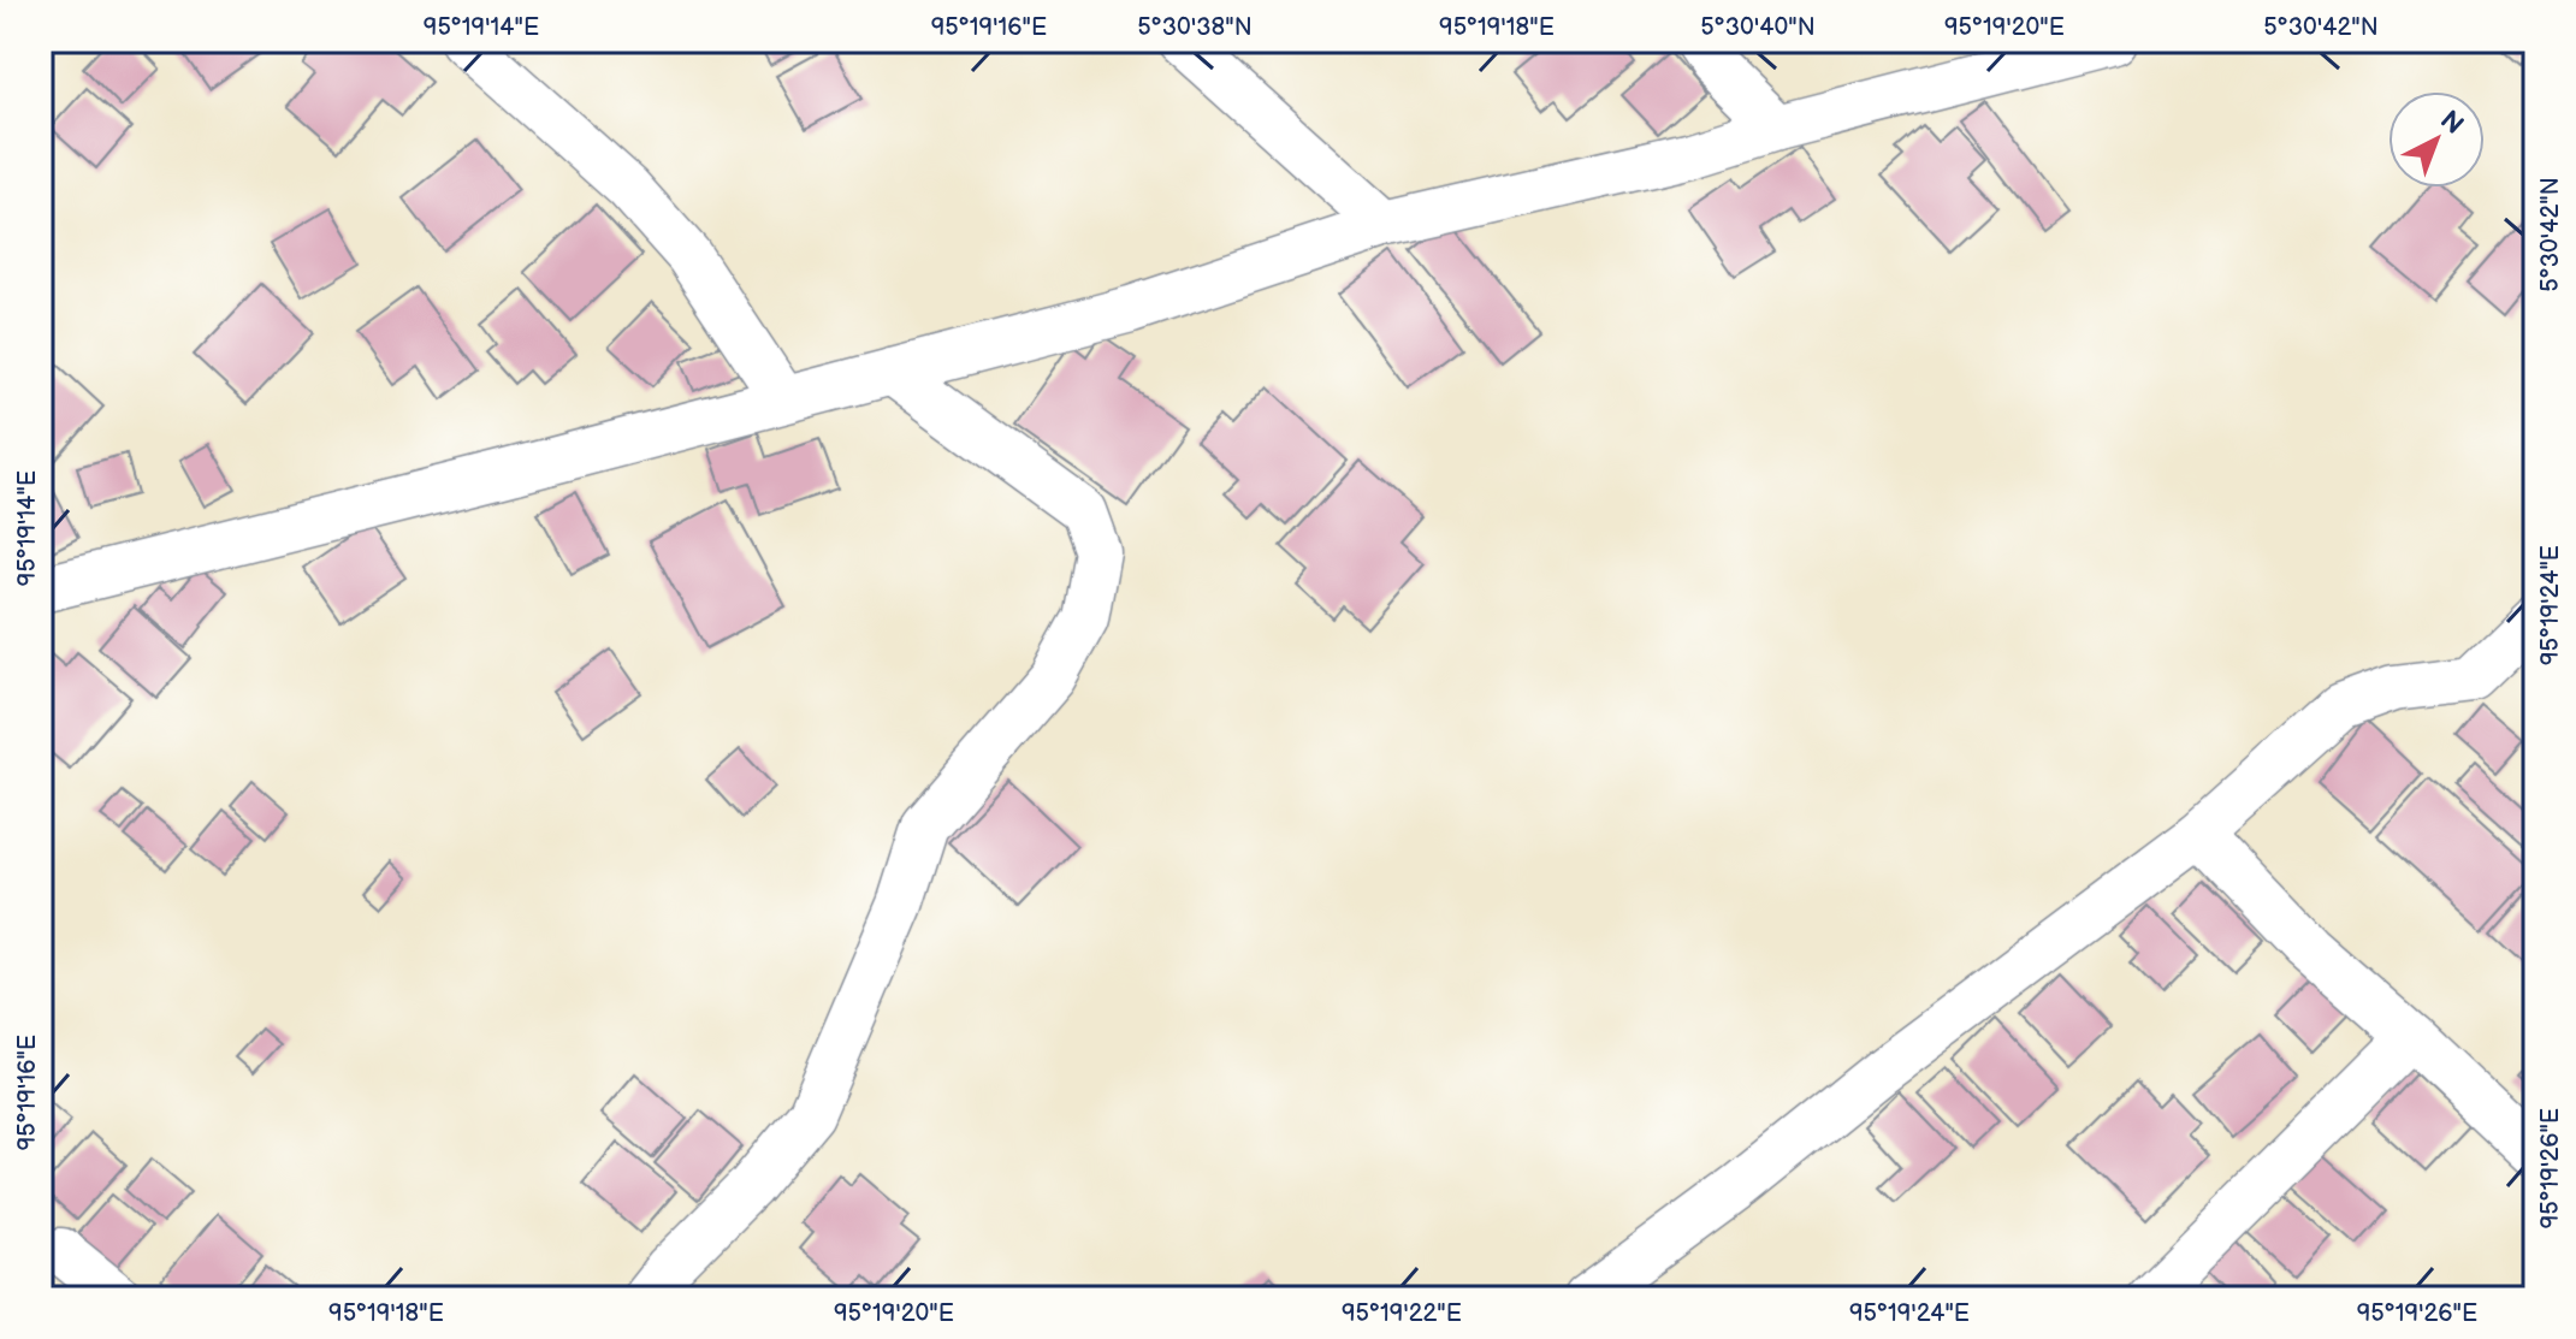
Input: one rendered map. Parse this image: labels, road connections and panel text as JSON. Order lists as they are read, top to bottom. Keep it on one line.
{"north":"top right","coordinates":["95°19'14\"E","95°19'16\"E","5°30'38\"N","95°19'18\"E","5°30'40\"N","95°19'20\"E","5°30'42\"N","95°19'24\"E","95°19'26\"E","95°19'22\"E"]}
